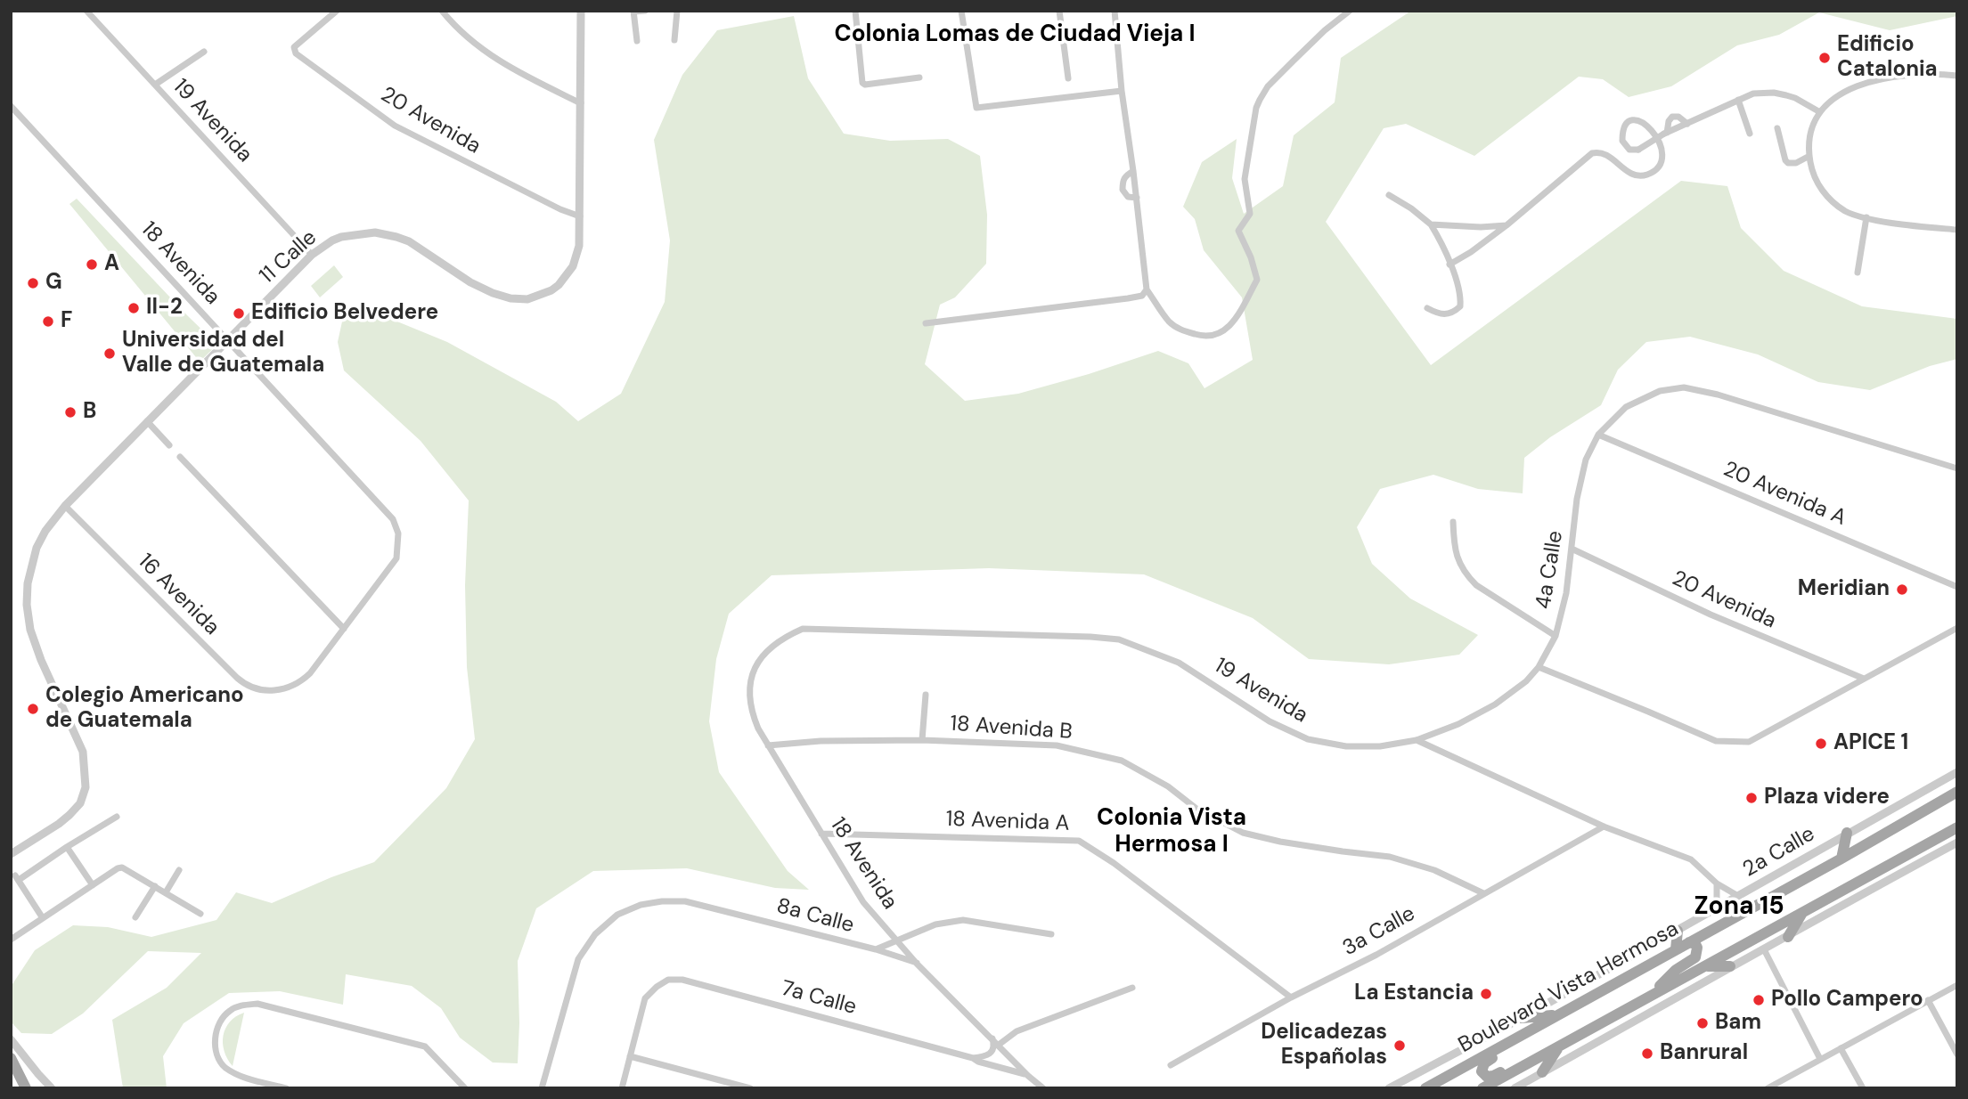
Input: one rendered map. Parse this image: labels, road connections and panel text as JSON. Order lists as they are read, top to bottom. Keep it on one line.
{"streets":{"main road":["Boulevard Vista Hermosa"],"street":["19 Avenida","20 Avenida","11 Calle","18 Avenida","20 Avenida A","4a Calle","16 Avenida","18 Avenida B","18 Avenida A","2a Calle","8a Calle","3a Calle","7a Calle"]},"crossings":[["19 Avenida","11 Calle"],["19 Avenida","18 Avenida"],["19 Avenida","4a Calle"],["20 Avenida","11 Calle"],["20 Avenida","4a Calle"],["11 Calle","18 Avenida"],["11 Calle","16 Avenida"],["18 Avenida","16 Avenida"],["18 Avenida","18 Avenida B"],["18 Avenida","18 Avenida A"],["18 Avenida","8a Calle"],["18 Avenida","7a Calle"],["20 Avenida A","4a Calle"],["18 Avenida B","3a Calle"],["18 Avenida A","3a Calle"]],"districts":["Colonia Lomas de Ciudad Vieja I","Colonia Vista Hermosa I","Zona 15"],"places":["Edificio Catalonia","A","G","II-2","Edificio Belvedere","F","Universidad del Valle de Guatemala","B","Meridian","Colegio Americano de Guatemala","APICE 1","Plaza videre","La Estancia","Pollo Campero","Bam","Delicadezas Españolas","Banrural"]}
